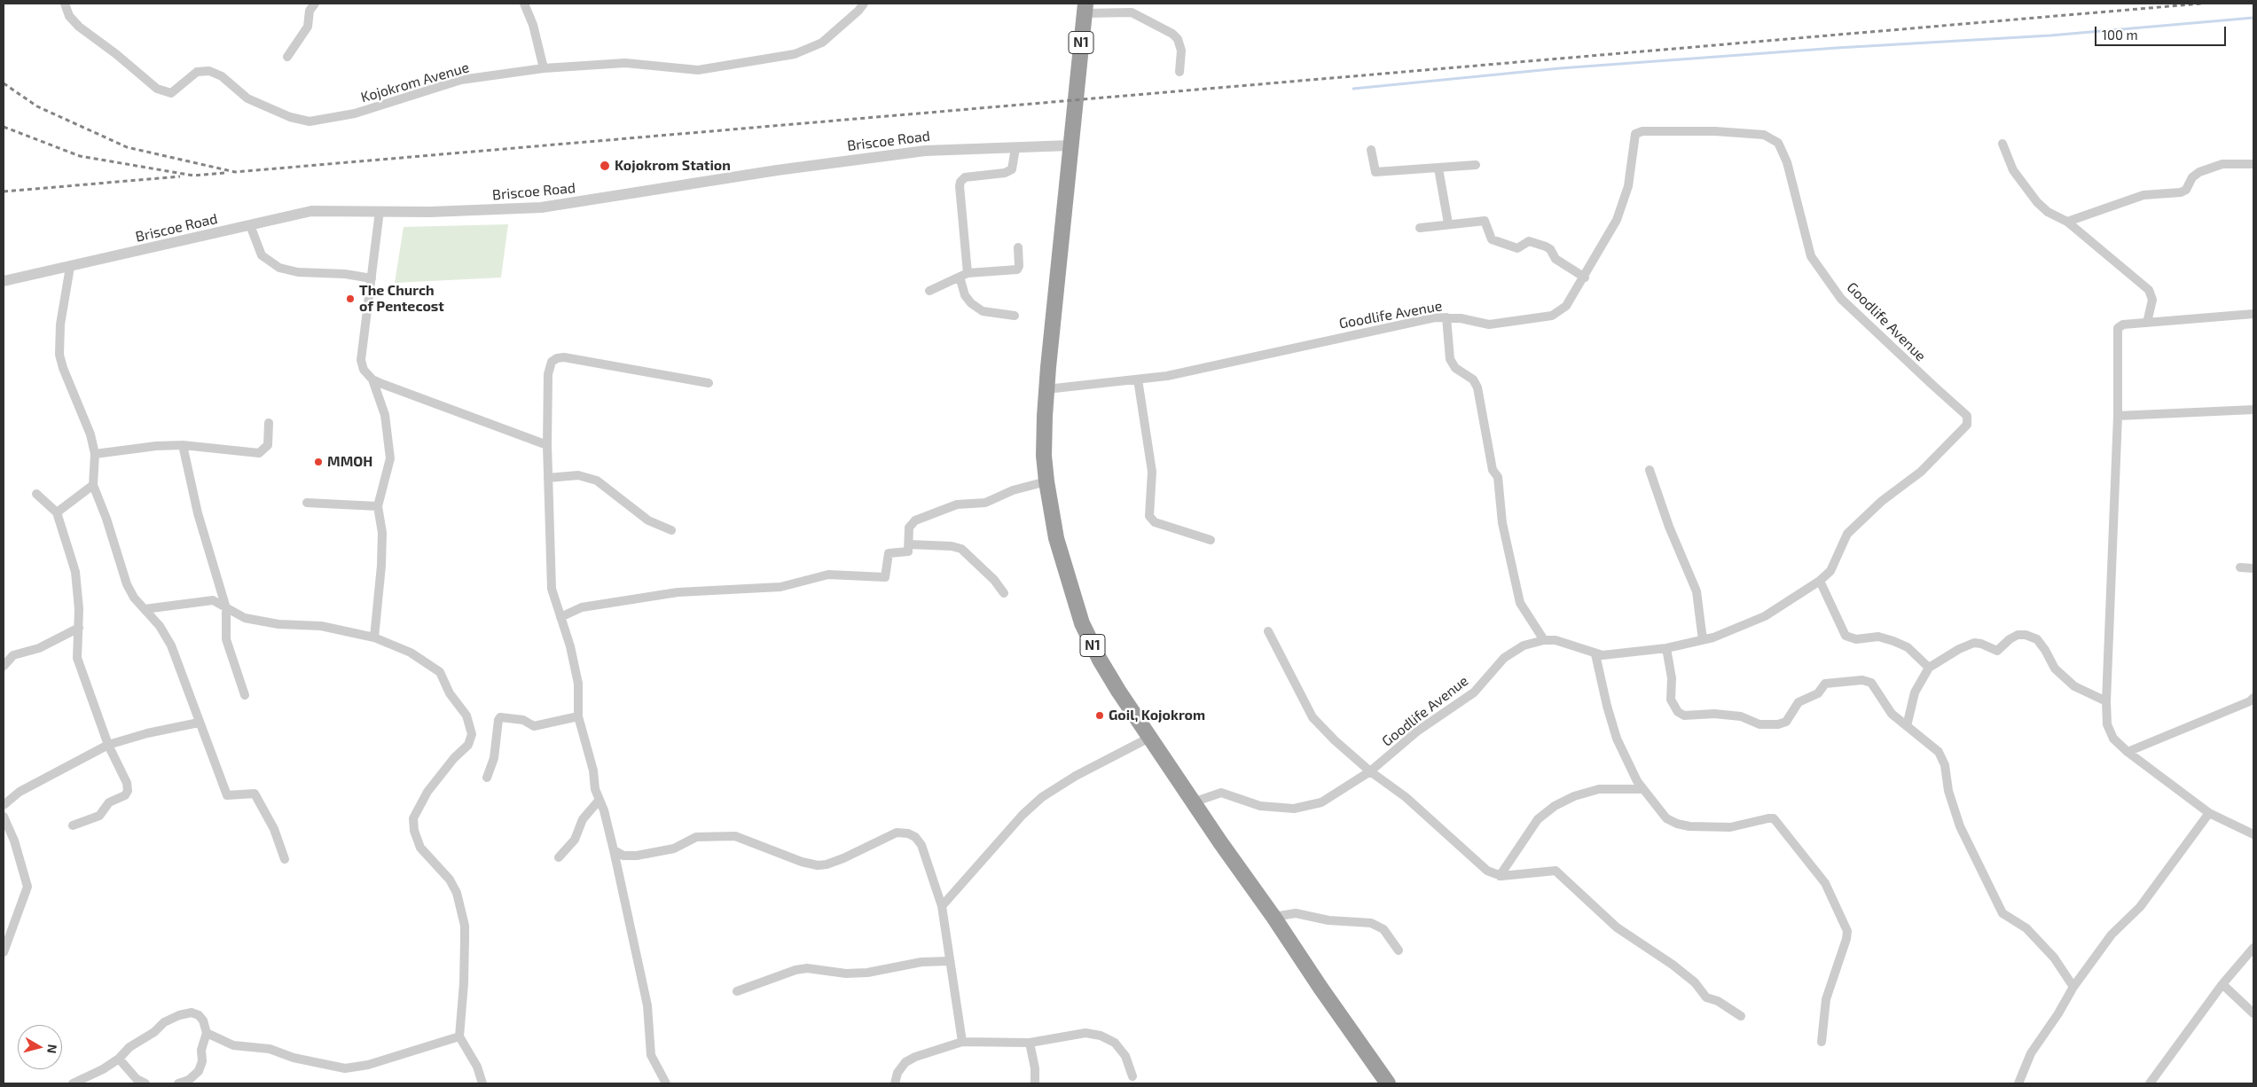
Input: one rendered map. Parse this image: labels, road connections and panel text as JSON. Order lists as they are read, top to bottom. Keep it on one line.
{"streets":{"highway":["N1"],"street":["Kojokrom Avenue","Briscoe Road","Goodlife Avenue"]},"crossings":[["N1","Briscoe Road"],["N1","Goodlife Avenue"]],"places":["Kojokrom Station","The Church of Pentecost","MMOH","Goil, Kojokrom"],"scale_bar":"100 m","north":"right"}
